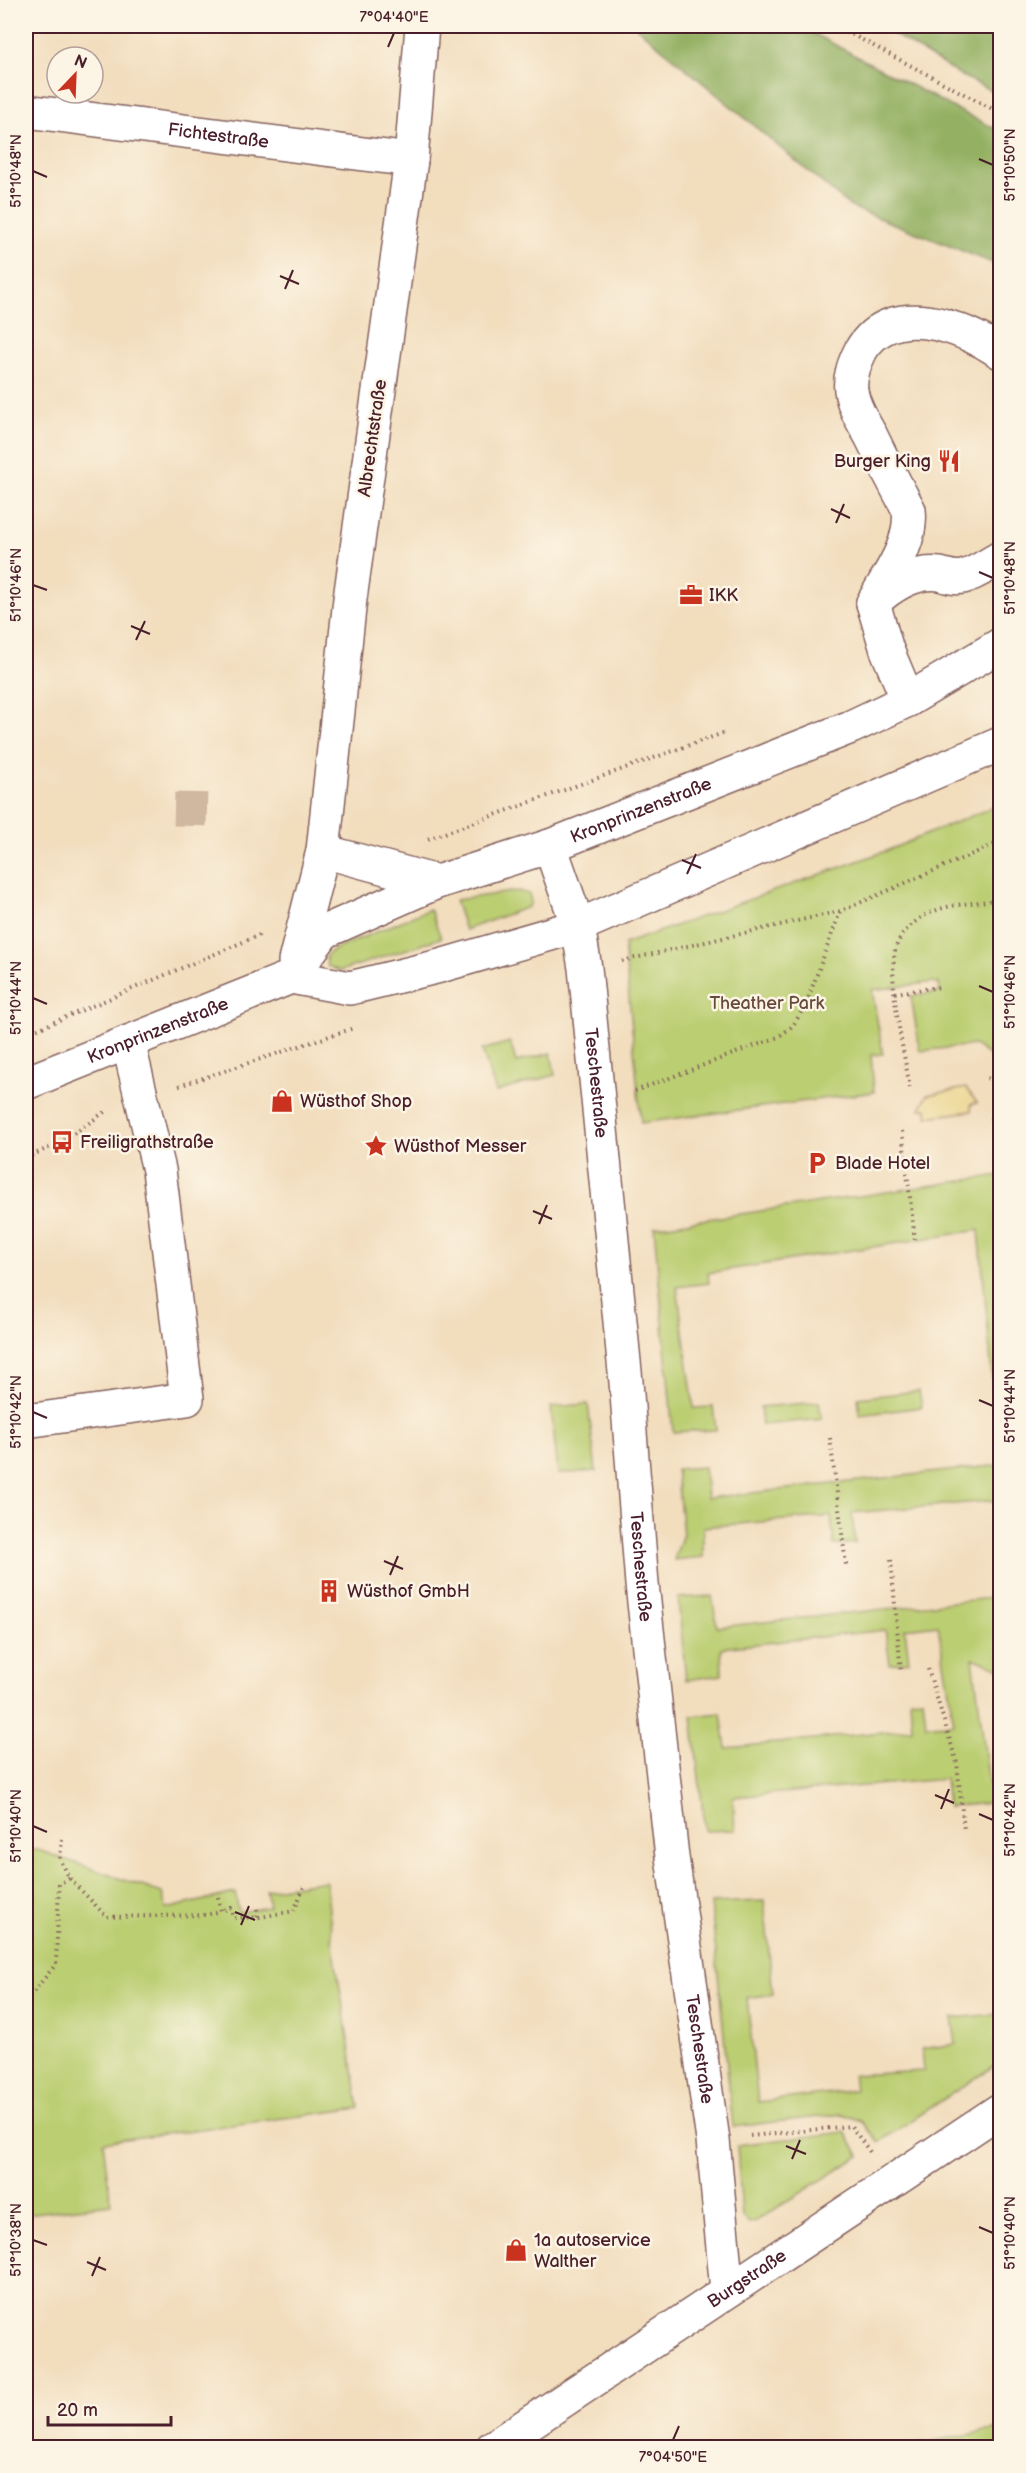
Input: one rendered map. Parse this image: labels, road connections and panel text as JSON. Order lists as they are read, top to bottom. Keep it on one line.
{"streets":{"main road":["Fichtestraße","Albrechtstraße","Kronprinzenstraße","Teschestraße","Burgstraße"]},"crossings":[["Fichtestraße","Albrechtstraße"],["Albrechtstraße","Kronprinzenstraße"],["Kronprinzenstraße","Teschestraße"],["Teschestraße","Burgstraße"]],"parks":["Theather Park"],"places":{"restaurant":["Burger King"],"office":["IKK"],"shop":["Wüsthof Shop","1a autoservice Walther"],"bus stop":["Freiligrathstraße"],"place":["Wüsthof Messer"],"parking":["Blade Hotel"],"building":["Wüsthof GmbH"]},"scale_bar":"20 m","north":"top right","coordinates":["7°04'40\"E","51°10'50\"N","51°10'48\"N","51°10'46\"N","51°10'44\"N","51°10'42\"N","51°10'40\"N","51°10'38\"N","7°04'50\"E"]}
